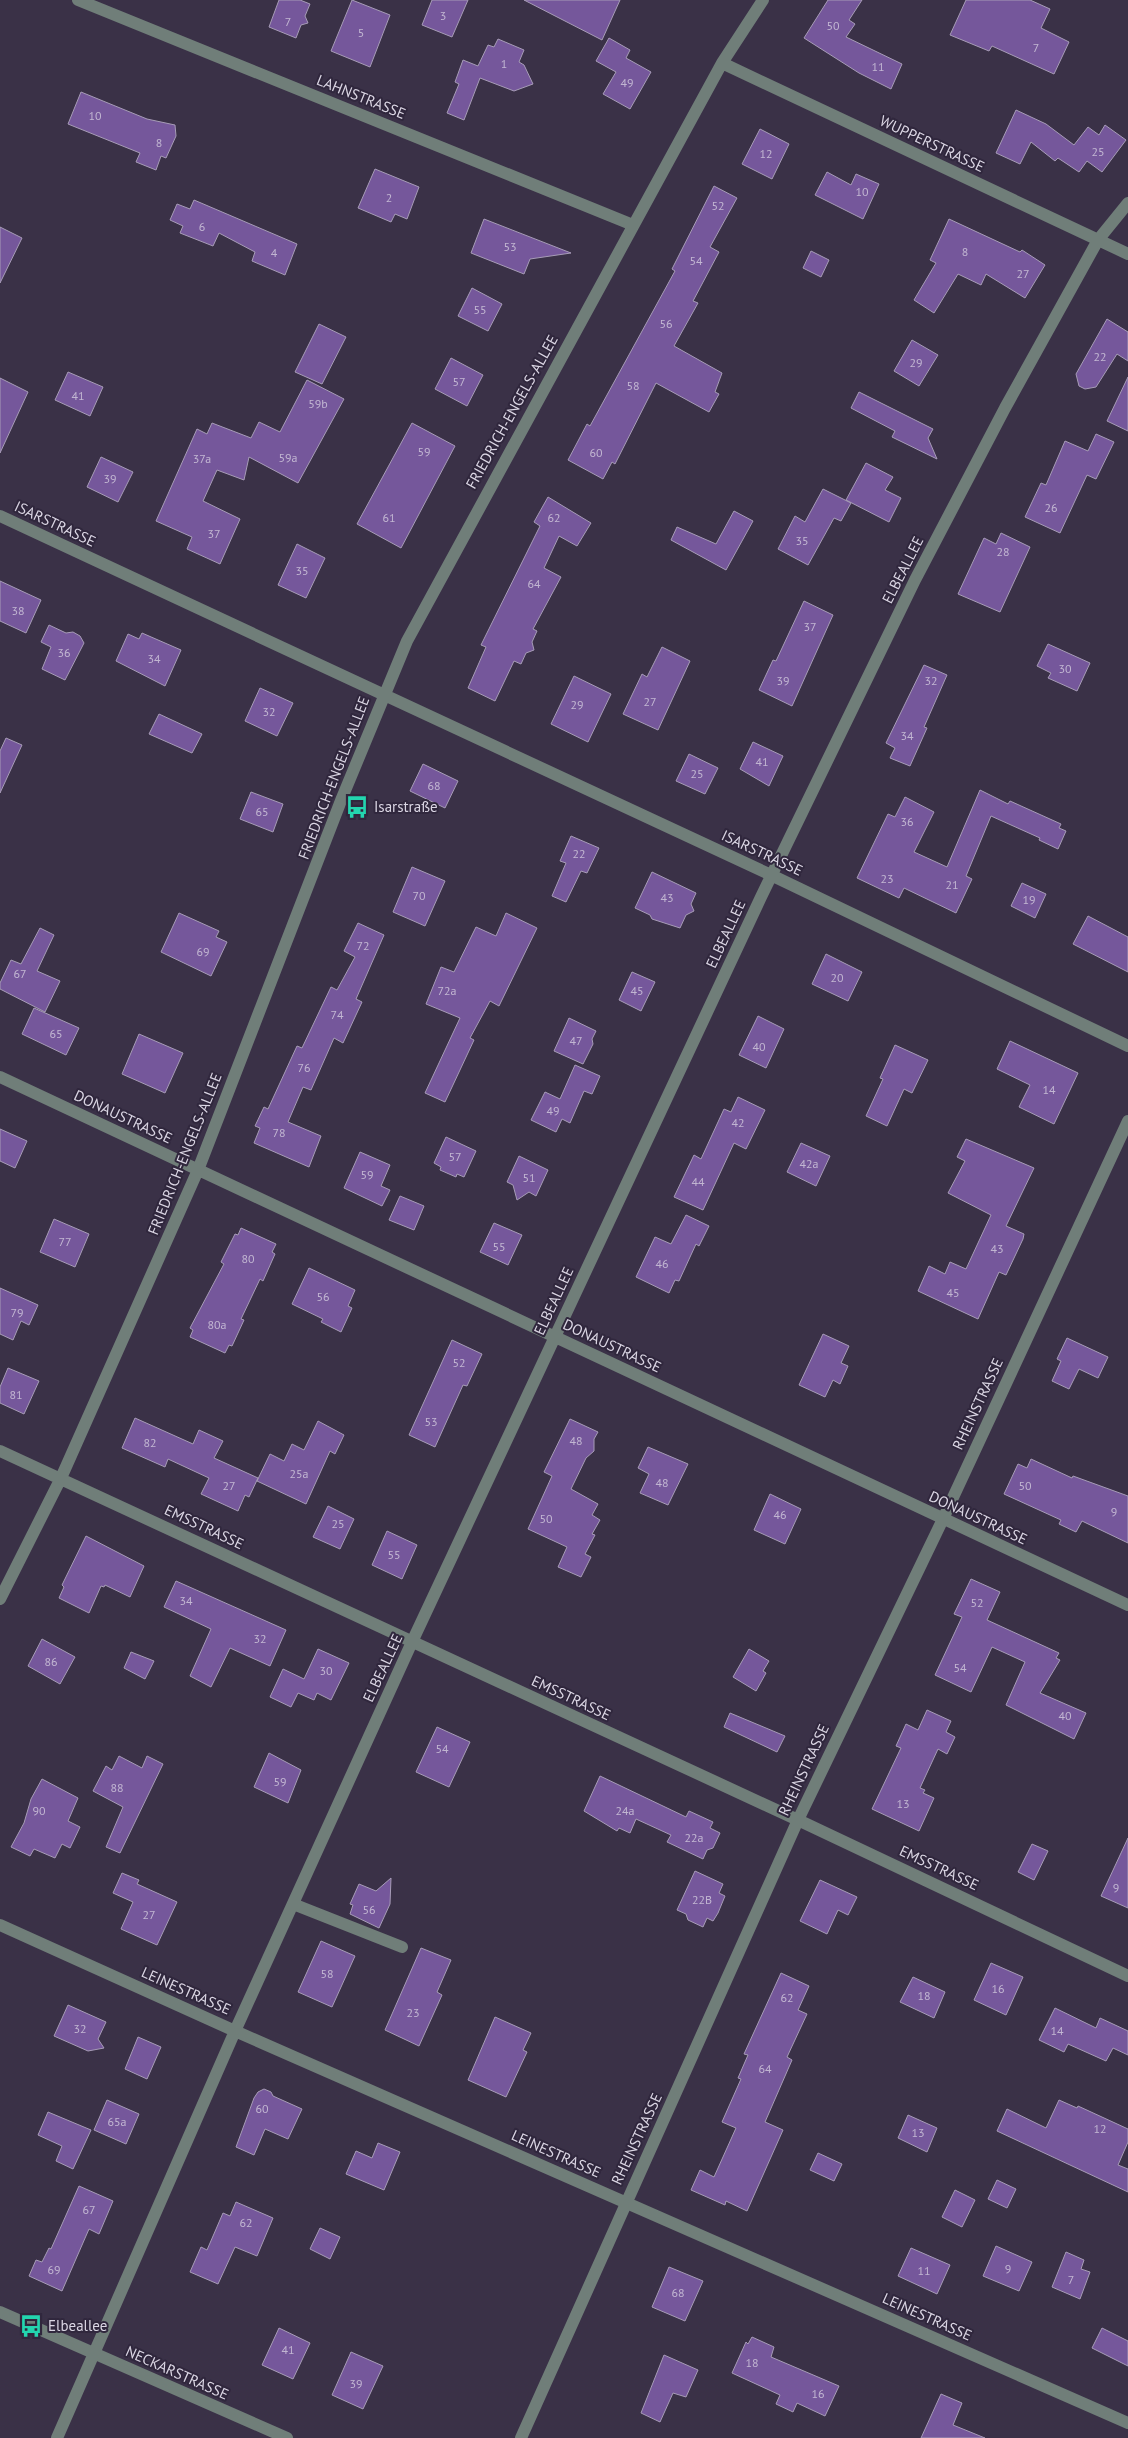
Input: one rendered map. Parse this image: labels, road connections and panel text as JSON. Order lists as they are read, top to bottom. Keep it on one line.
{"streets":{"street":["LAHNSTRASSE","WUPPERSTRASSE","FRIEDRICH-ENGELS-ALLEE","ISARSTRASSE","ELBEALLEE","DONAUSTRASSE","RHEINSTRASSE","EMSSTRASSE","LEINESTRASSE","NECKARSTRASSE"]},"crossings":[["LAHNSTRASSE","FRIEDRICH-ENGELS-ALLEE"],["WUPPERSTRASSE","FRIEDRICH-ENGELS-ALLEE"],["WUPPERSTRASSE","ELBEALLEE"],["FRIEDRICH-ENGELS-ALLEE","ISARSTRASSE"],["FRIEDRICH-ENGELS-ALLEE","DONAUSTRASSE"],["FRIEDRICH-ENGELS-ALLEE","EMSSTRASSE"],["ISARSTRASSE","ELBEALLEE"],["ELBEALLEE","DONAUSTRASSE"],["ELBEALLEE","EMSSTRASSE"],["ELBEALLEE","LEINESTRASSE"],["ELBEALLEE","NECKARSTRASSE"],["DONAUSTRASSE","RHEINSTRASSE"],["RHEINSTRASSE","EMSSTRASSE"],["RHEINSTRASSE","LEINESTRASSE"]],"places":{"bus stop":["Isarstraße","Elbeallee"]},"house_numbers":["3","7","50","5","7","1","11","49","10","8","25","12","10","2","52","6","53","8","4","54","27","55","56","22","29","57","58","41","59b","59","60","59a","37a","39","26","61","62","37","35","28","35","64","38","37","36","34","30","39","32","27","29","32","34","41","25","68","65","36","22","23","21","70","43","19","72","69","67","20","72a","45","74","65","47","40","76","14","49","42","78","57","42a","59","51","44","77","55","43","80","46","45","56","79","80a","52","81","53","48","82","25a","48","27","50","9","46","50","25","55","34","52","32","86","54","30","40","54","59","88","13","90","24a","22a","9","22B","56","27","58","16","18","62","23","32","14","64","60","65a","12","13","67","62","9","69","11","7","68","41","18","39","16"]}
